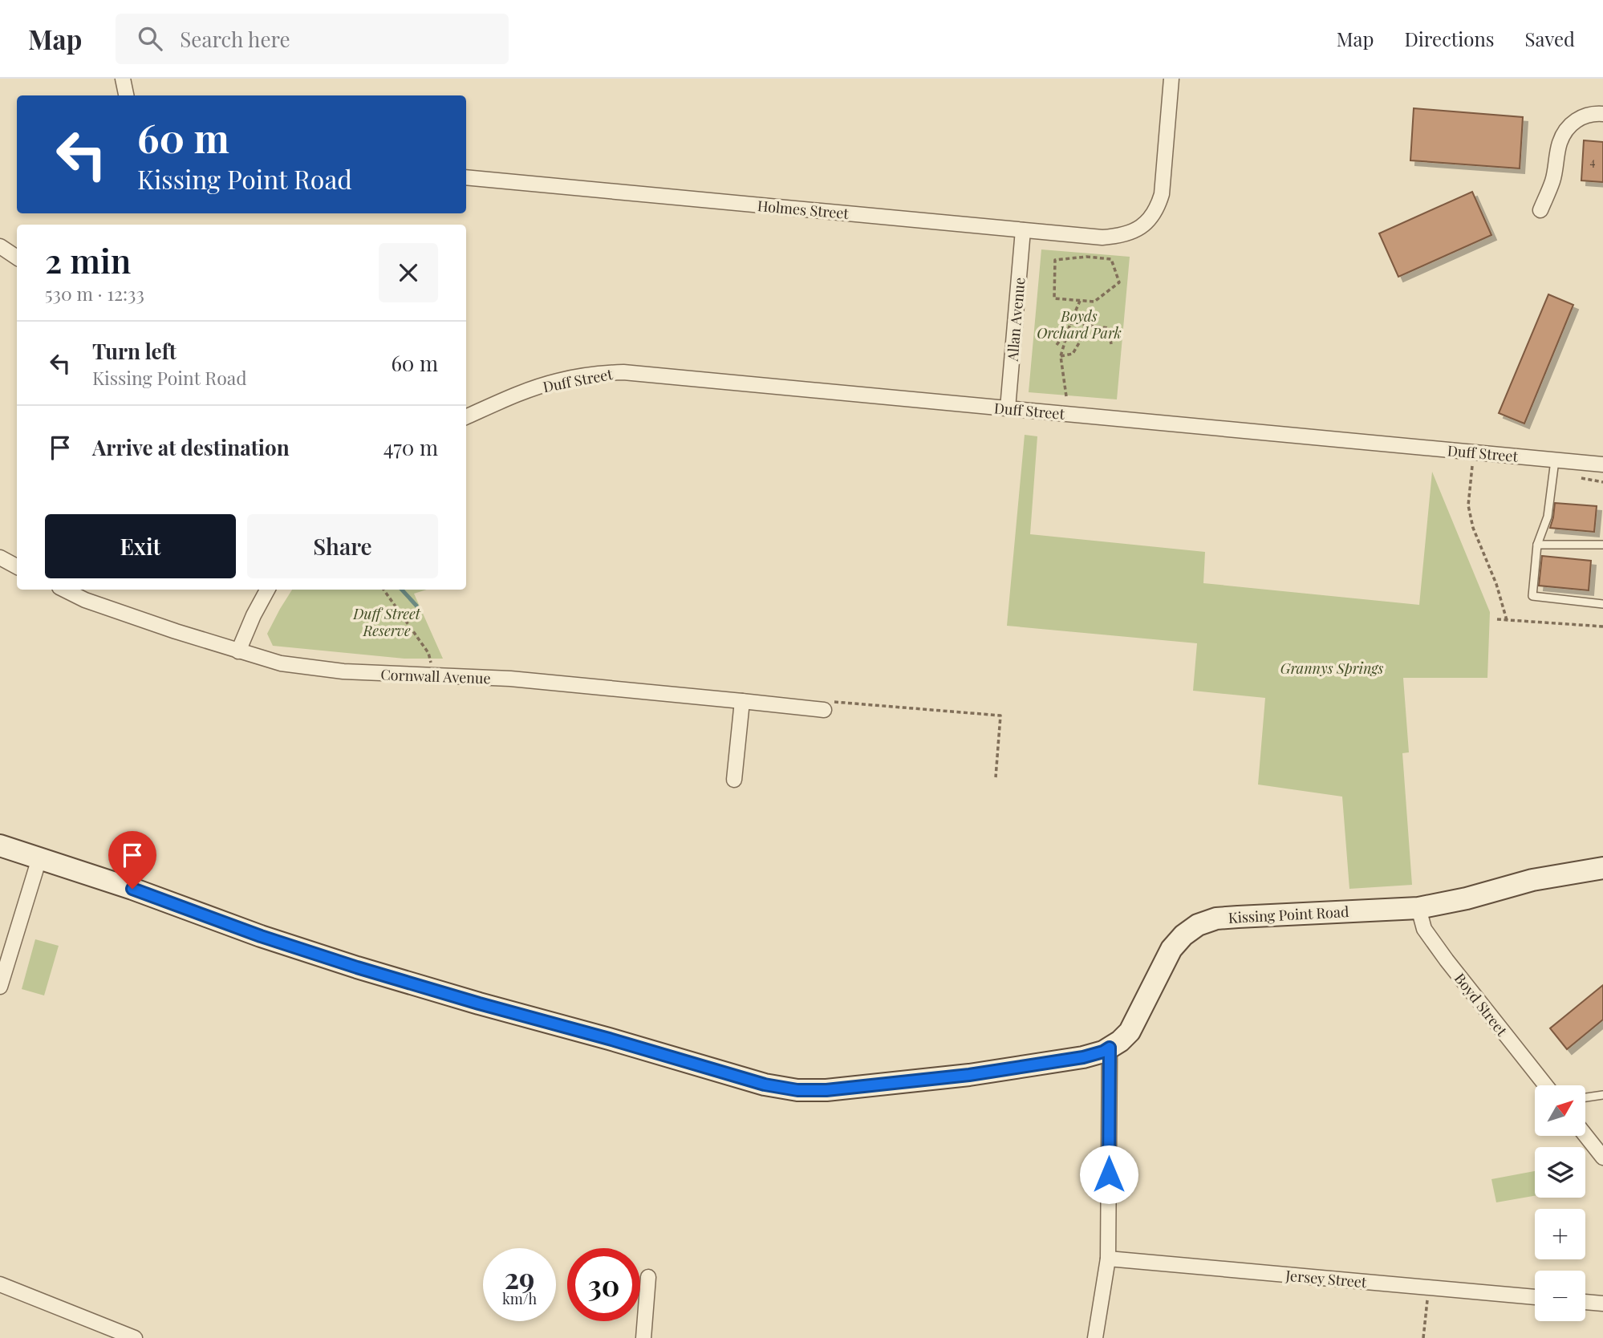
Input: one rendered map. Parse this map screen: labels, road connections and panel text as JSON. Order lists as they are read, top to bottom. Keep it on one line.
{"streets":{"main road":["Kissing Point Road"],"street":["Holmes Street","Allan Avenue","Duff Street","Cornwall Avenue","Boyd Street","Jersey Street"]},"crossings":[["Holmes Street","Allan Avenue"],["Allan Avenue","Duff Street"],["Kissing Point Road","Boyd Street"]],"parks":["Boyds Orchard Park","Duff Street Reserve","Grannys Springs"],"house_numbers":["4"],"north":"top right","page":{"header":"Map","search":"Search here","nav":["Map","Directions","Saved"],"turn":["60 m","Kissing Point Road"],"heading":["2 min","530 m · 12:33"],"list":[{"name":"Turn left","note":"Kissing Point Road","value":"60 m"},{"name":"Arrive at destination","value":"470 m"}],"buttons":["Exit","Share"],"map_buttons":["+","−"],"speed":"29 km/h","limit":"30"}}
